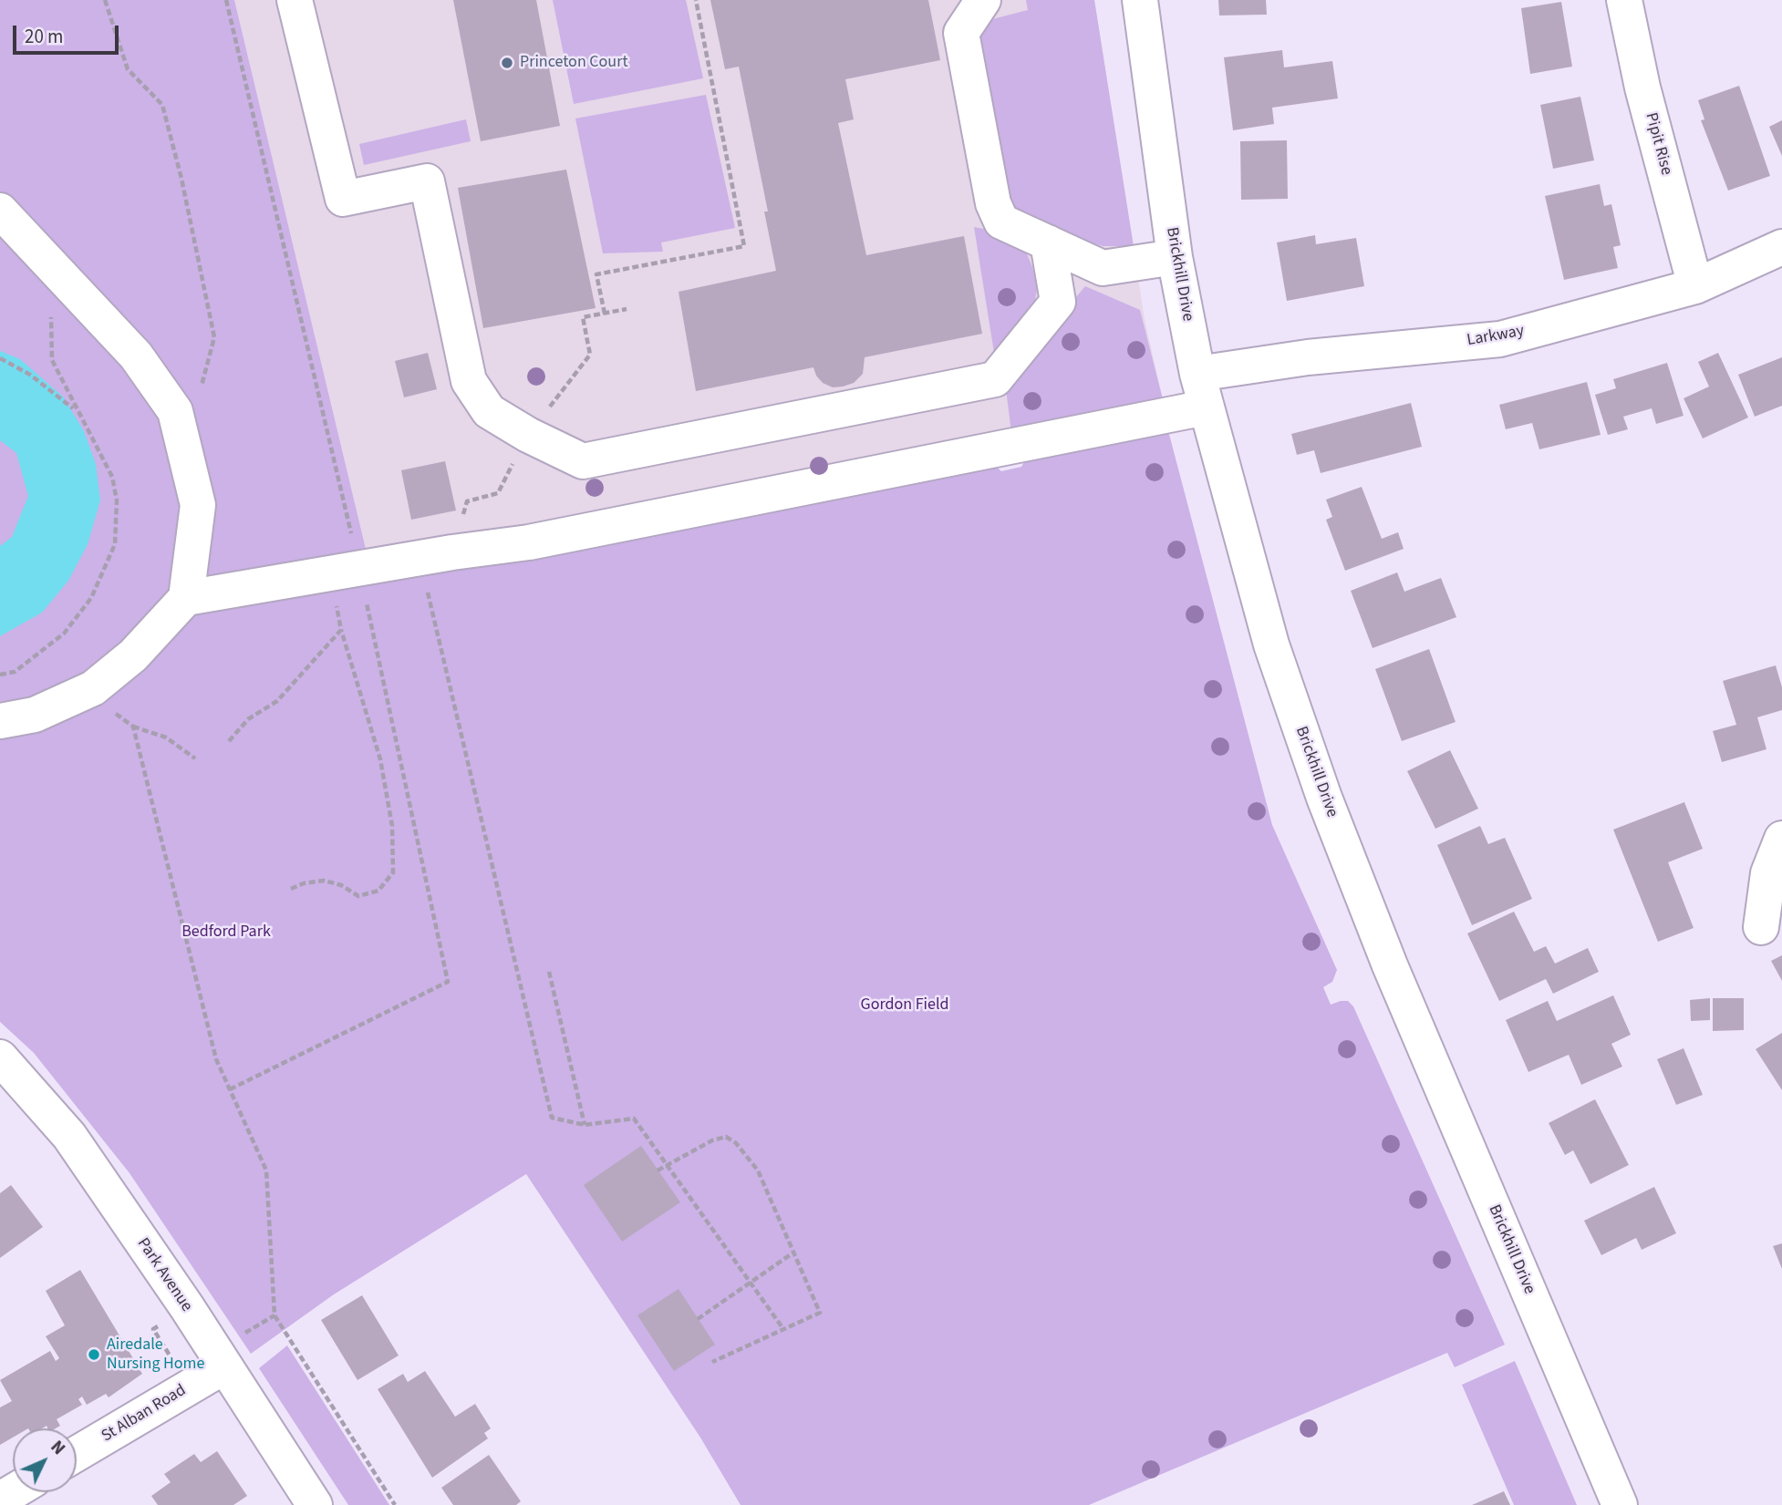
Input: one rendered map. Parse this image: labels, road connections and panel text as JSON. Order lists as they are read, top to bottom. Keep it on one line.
{"streets":{"street":["Pipit Rise","Brickhill Drive","Larkway","Park Avenue","St Alban Road"]},"crossings":[["Pipit Rise","Larkway"],["Brickhill Drive","Larkway"],["Park Avenue","St Alban Road"]],"parks":["Bedford Park","Gordon Field"],"places":["Princeton Court","Airedale Nursing Home"],"scale_bar":"20 m","north":"top right"}
